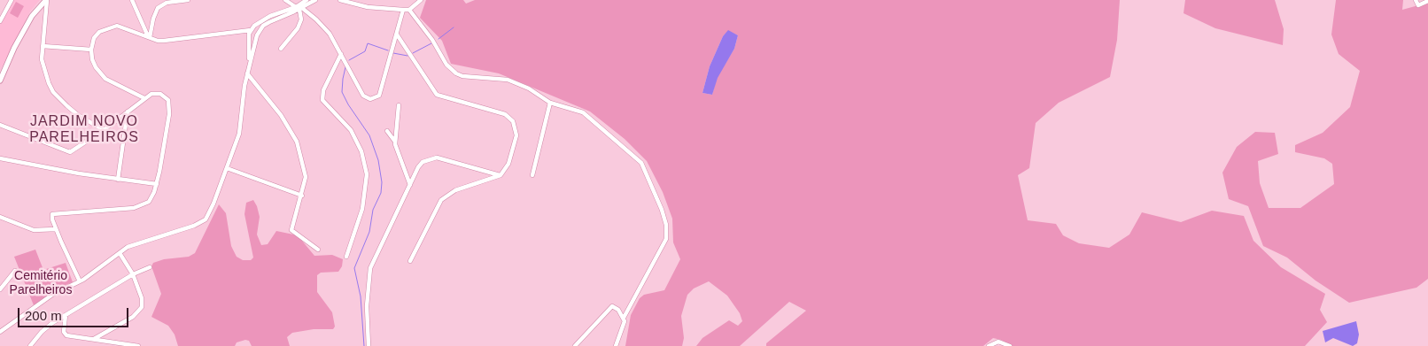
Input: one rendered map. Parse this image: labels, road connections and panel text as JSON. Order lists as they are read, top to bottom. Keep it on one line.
{"districts":["JARDIM NOVO PARELHEIROS"],"parks":["Cemitério Parelheiros"],"scale_bar":"200 m"}
